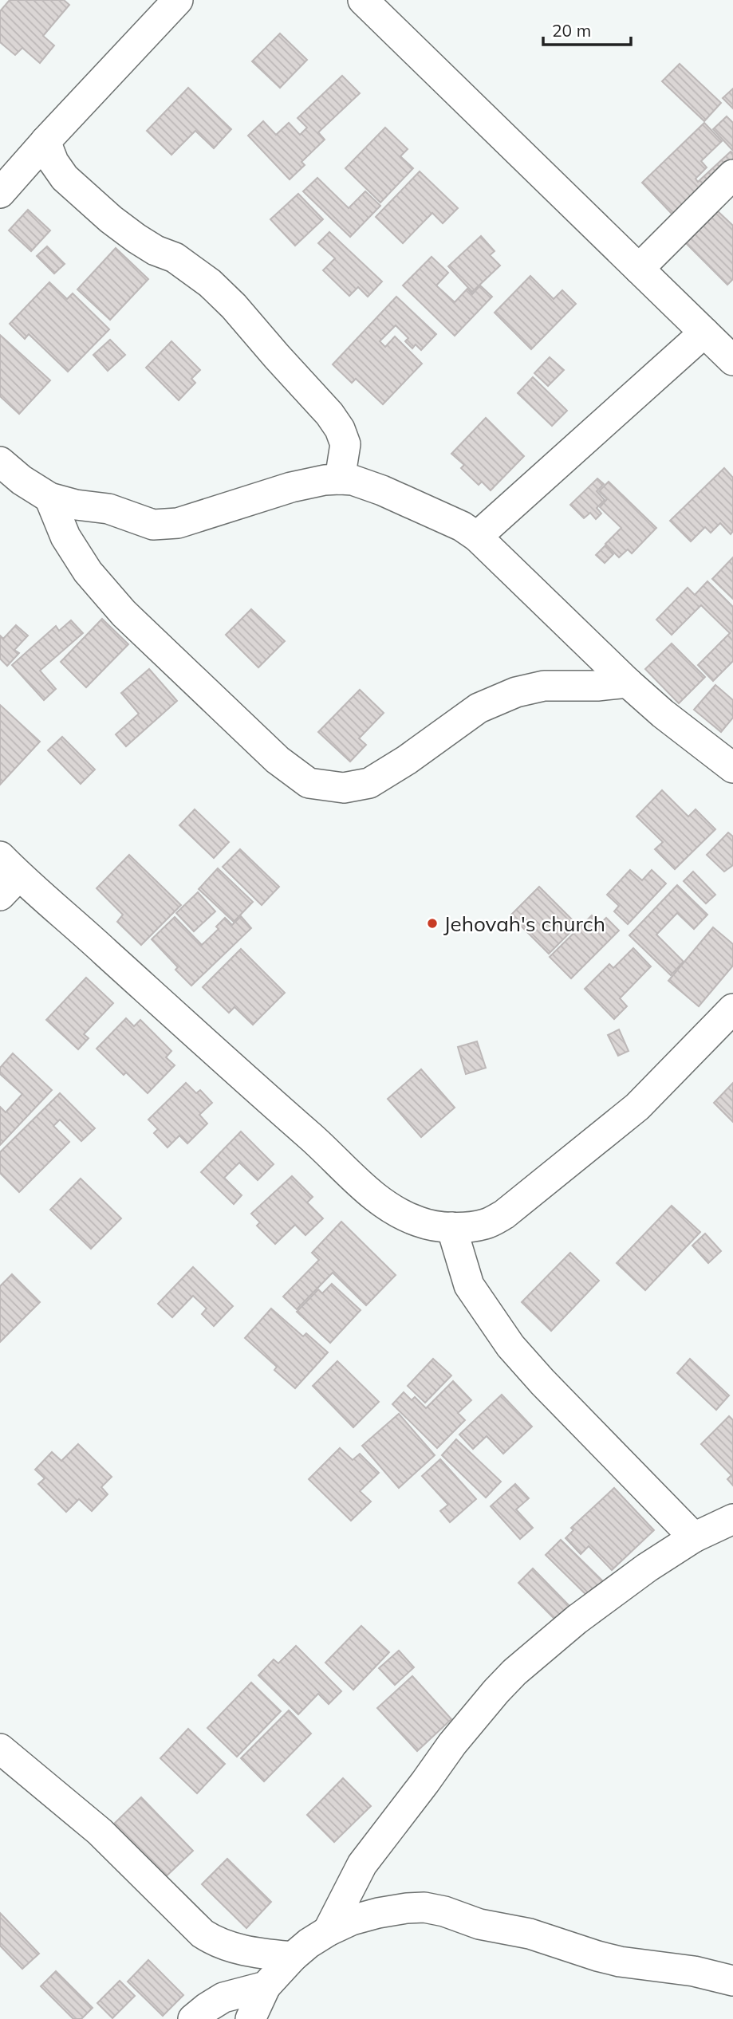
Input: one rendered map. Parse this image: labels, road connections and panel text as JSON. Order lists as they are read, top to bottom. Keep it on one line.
{"places":["Jehovah's church"],"scale_bar":"20 m"}
